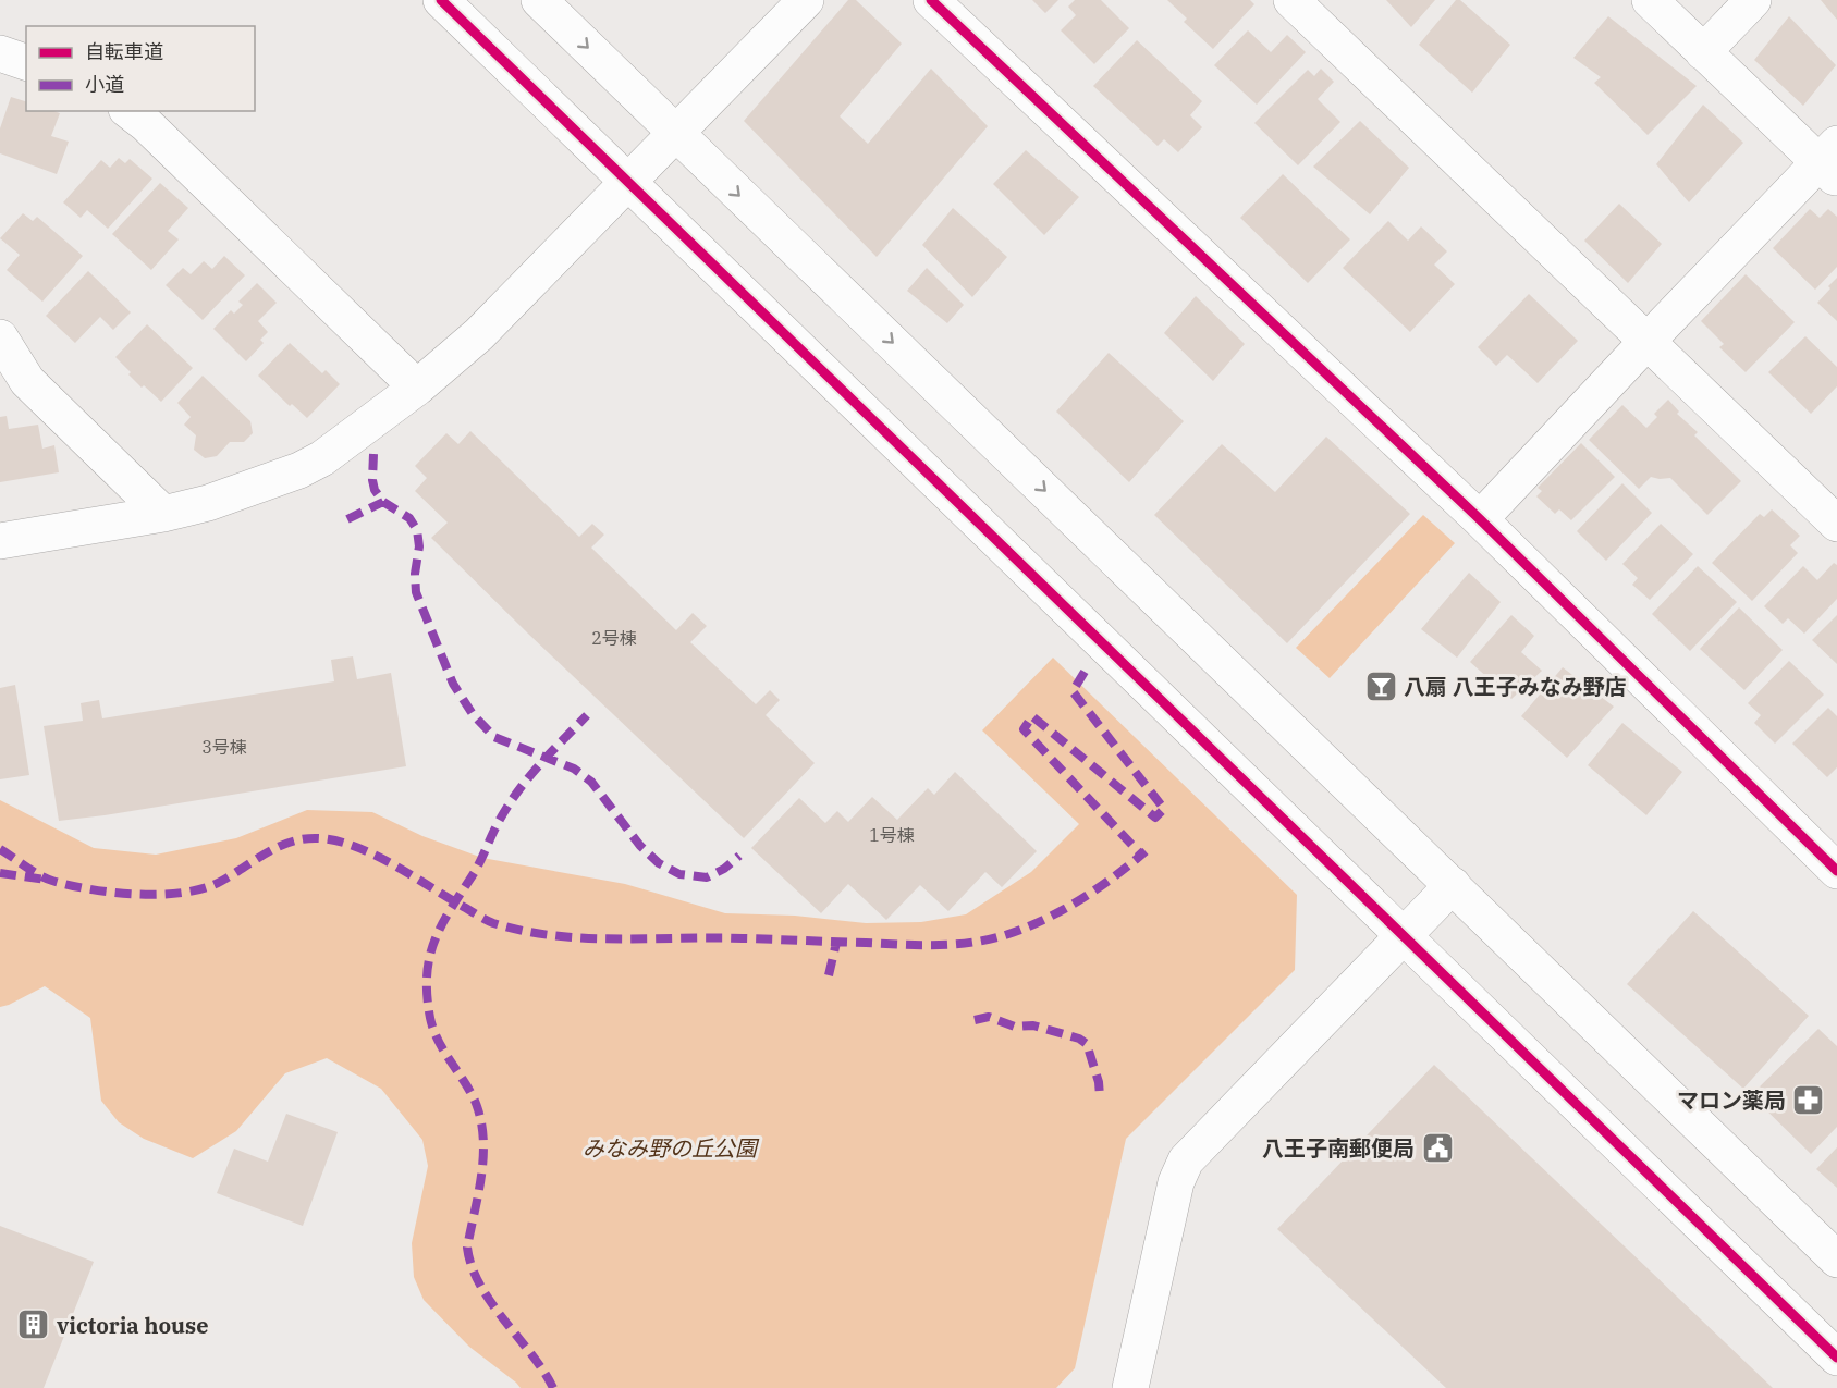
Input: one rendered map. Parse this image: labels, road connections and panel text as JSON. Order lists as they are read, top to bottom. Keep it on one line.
{"parks":["みなみ野の丘公園"],"places":{"bar":["八扇 八王子みなみ野店"],"pharmacy":["マロン薬局"],"public building":["八王子南郵便局"],"building":["victoria house"]},"house_numbers":["2号棟","3号棟","1号棟"],"legend":["自転車道","小道"]}
